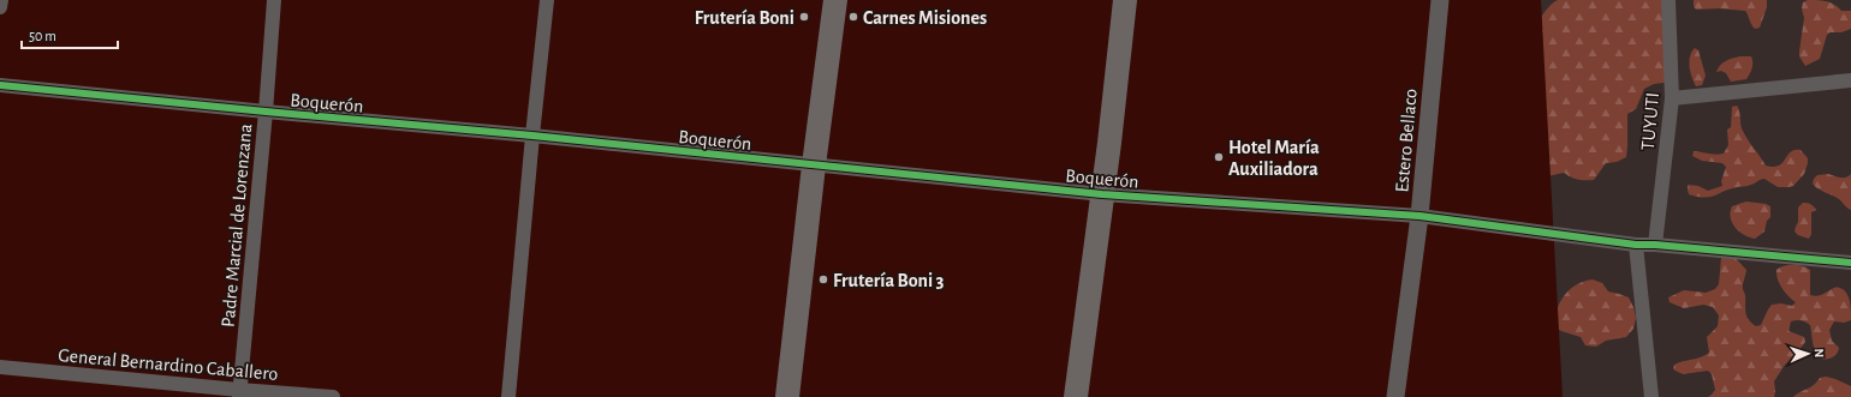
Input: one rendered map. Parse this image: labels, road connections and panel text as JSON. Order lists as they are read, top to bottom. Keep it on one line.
{"streets":{"street":["Boquerón","TUYUTI","Estero Bellaco","Padre Marcial de Lorenzana","General Bernardino Caballero"]},"crossings":[["Boquerón","TUYUTI"],["Boquerón","Estero Bellaco"],["Boquerón","Padre Marcial de Lorenzana"],["Padre Marcial de Lorenzana","General Bernardino Caballero"]],"places":["Frutería Boni","Carnes Misiones","Hotel María Auxiliadora","Frutería Boni 3"],"scale_bar":"50 m","north":"right"}
